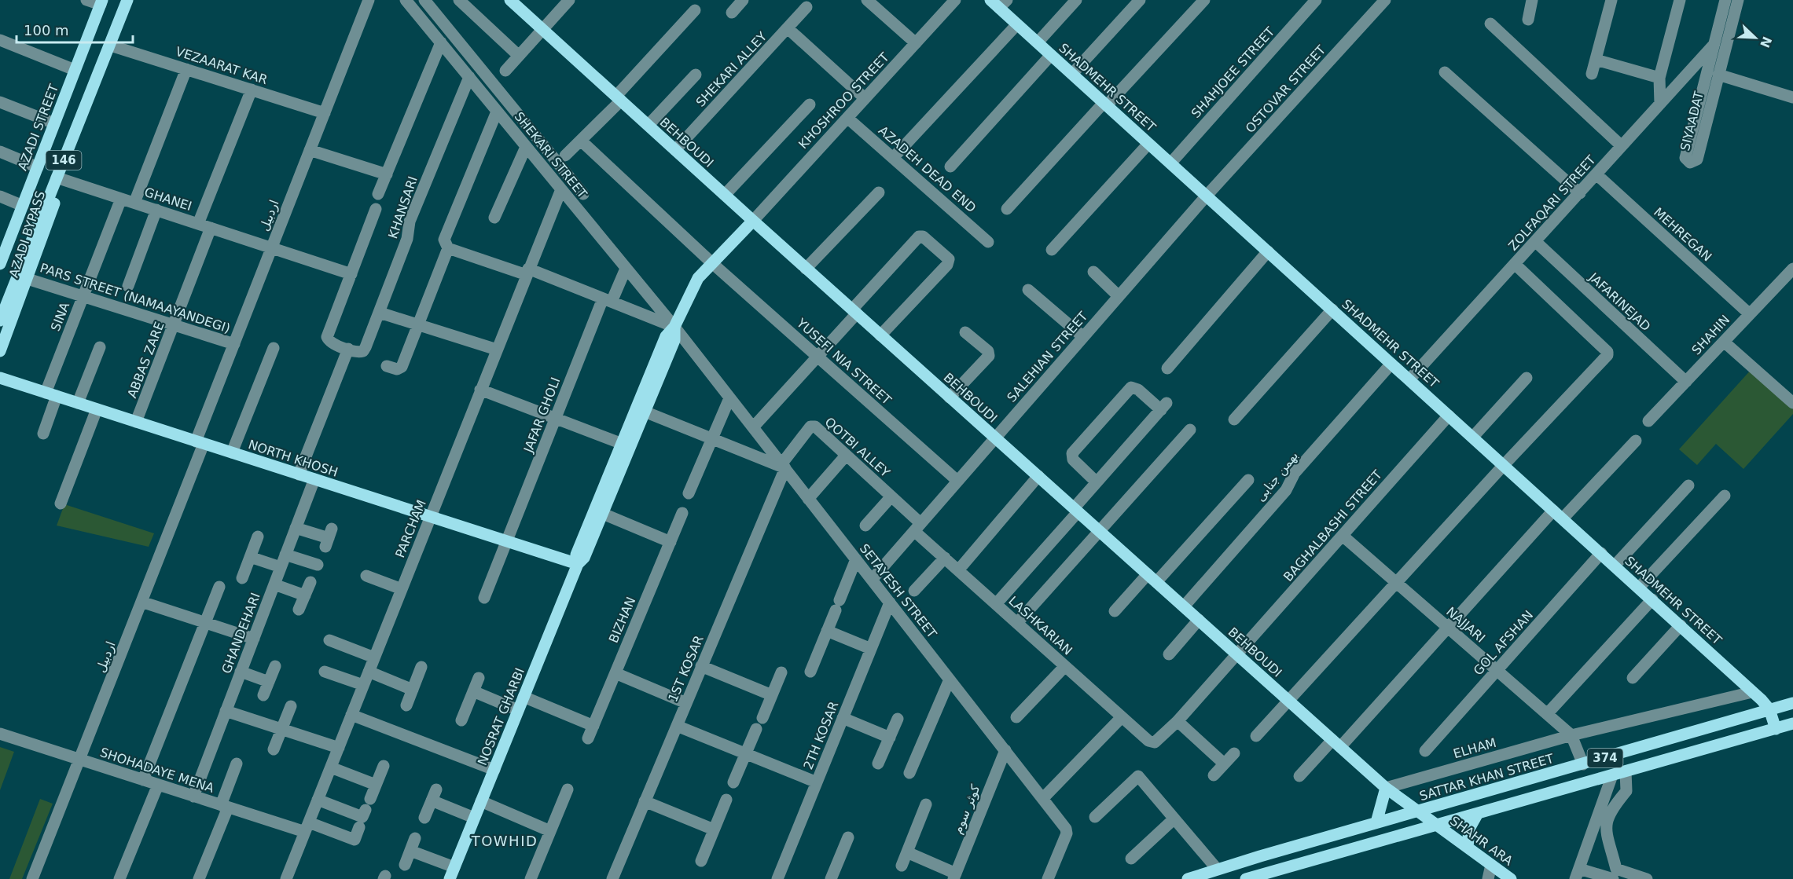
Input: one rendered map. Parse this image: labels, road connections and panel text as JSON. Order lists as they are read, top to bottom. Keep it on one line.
{"streets":{"main road":["SHADMEHR STREET","AZADI STREET","BEHBOUDI","146","AZADI BYPASS","NORTH KHOSH","NOSRAT GHARBI","374","SATTAR KHAN STREET","SHAHR ARA"],"street":["VEZAARAT KAR","SHEKARI ALLEY","SHAHJOEE STREET","OSTOVAR STREET","KHOSHROO STREET","SIYAADAT","SHEKARI STREET","AZADEH DEAD END","GHANEI","ZOLFAQARI STREET","KHANSARI","اردبیل","MEHREGAN","PARS STREET (NAMAAYANDEGI)","JAFARINEJAD","SINA","SHAHIN","SALEHIAN STREET","ABBAS ZARE","YUSEFI NIA STREET","JAFAR GHOLI","QOTBI ALLEY","بهمن جنابی","BAGHALBASHI STREET","PARCHAM","SETAYESH STREET","BIZHAN","NAJJARI","LASHKARIAN","GHANDEHARI","GOL AFSHAN","1ST KOSAR","2TH KOSAR","ELHAM","SHOHADAYE MENA","کوثر سوم"]},"crossings":[["VEZAARAT KAR","146"],["VEZAARAT KAR","اردبیل"],["SHEKARI ALLEY","BEHBOUDI"],["SHAHJOEE STREET","SHADMEHR STREET"],["SHADMEHR STREET","OSTOVAR STREET"],["SHADMEHR STREET","ZOLFAQARI STREET"],["SHADMEHR STREET","SALEHIAN STREET"],["SHADMEHR STREET","بهمن جنابی"],["SHADMEHR STREET","BAGHALBASHI STREET"],["SHADMEHR STREET","GOL AFSHAN"],["SHADMEHR STREET","ELHAM"],["SHADMEHR STREET","SATTAR KHAN STREET"],["OSTOVAR STREET","SALEHIAN STREET"],["KHOSHROO STREET","BEHBOUDI"],["KHOSHROO STREET","AZADEH DEAD END"],["KHOSHROO STREET","NOSRAT GHARBI"],["SIYAADAT","ZOLFAQARI STREET"],["AZADI STREET","AZADI BYPASS"],["BEHBOUDI","SALEHIAN STREET"],["BEHBOUDI","بهمن جنابی"],["BEHBOUDI","BAGHALBASHI STREET"],["BEHBOUDI","NOSRAT GHARBI"],["BEHBOUDI","ELHAM"],["BEHBOUDI","SATTAR KHAN STREET"],["BEHBOUDI","SHAHR ARA"],["SHEKARI STREET","KHANSARI"],["SHEKARI STREET","JAFAR GHOLI"],["SHEKARI STREET","PARCHAM"],["SHEKARI STREET","SETAYESH STREET"],["SHEKARI STREET","NOSRAT GHARBI"],["146","GHANEI"],["146","AZADI BYPASS"],["GHANEI","اردبیل"],["GHANEI","AZADI BYPASS"],["GHANEI","SINA"],["GHANEI","ABBAS ZARE"],["ZOLFAQARI STREET","MEHREGAN"],["ZOLFAQARI STREET","JAFARINEJAD"],["اردبیل","PARS STREET (NAMAAYANDEGI)"],["اردبیل","NORTH KHOSH"],["اردبیل","SHOHADAYE MENA"],["AZADI BYPASS","PARS STREET (NAMAAYANDEGI)"],["MEHREGAN","SHAHIN"],["PARS STREET (NAMAAYANDEGI)","SINA"],["PARS STREET (NAMAAYANDEGI)","ABBAS ZARE"],["JAFARINEJAD","SHAHIN"],["SINA","NORTH KHOSH"],["SALEHIAN STREET","YUSEFI NIA STREET"],["SALEHIAN STREET","QOTBI ALLEY"],["SALEHIAN STREET","SETAYESH STREET"],["SALEHIAN STREET","LASHKARIAN"],["ABBAS ZARE","NORTH KHOSH"],["YUSEFI NIA STREET","NOSRAT GHARBI"],["JAFAR GHOLI","NORTH KHOSH"],["QOTBI ALLEY","SETAYESH STREET"],["QOTBI ALLEY","LASHKARIAN"],["QOTBI ALLEY","1ST KOSAR"],["NORTH KHOSH","PARCHAM"],["NORTH KHOSH","GHANDEHARI"],["NORTH KHOSH","NOSRAT GHARBI"],["BAGHALBASHI STREET","NAJJARI"],["BAGHALBASHI STREET","LASHKARIAN"],["PARCHAM","SHOHADAYE MENA"],["SETAYESH STREET","1ST KOSAR"],["SETAYESH STREET","NOSRAT GHARBI"],["SETAYESH STREET","2TH KOSAR"],["SETAYESH STREET","کوثر سوم"],["NAJJARI","GOL AFSHAN"],["NAJJARI","ELHAM"],["GHANDEHARI","SHOHADAYE MENA"],["374","SHAHR ARA"],["SATTAR KHAN STREET","SHAHR ARA"]],"districts":["TOWHID"],"scale_bar":"100 m","north":"bottom right"}
